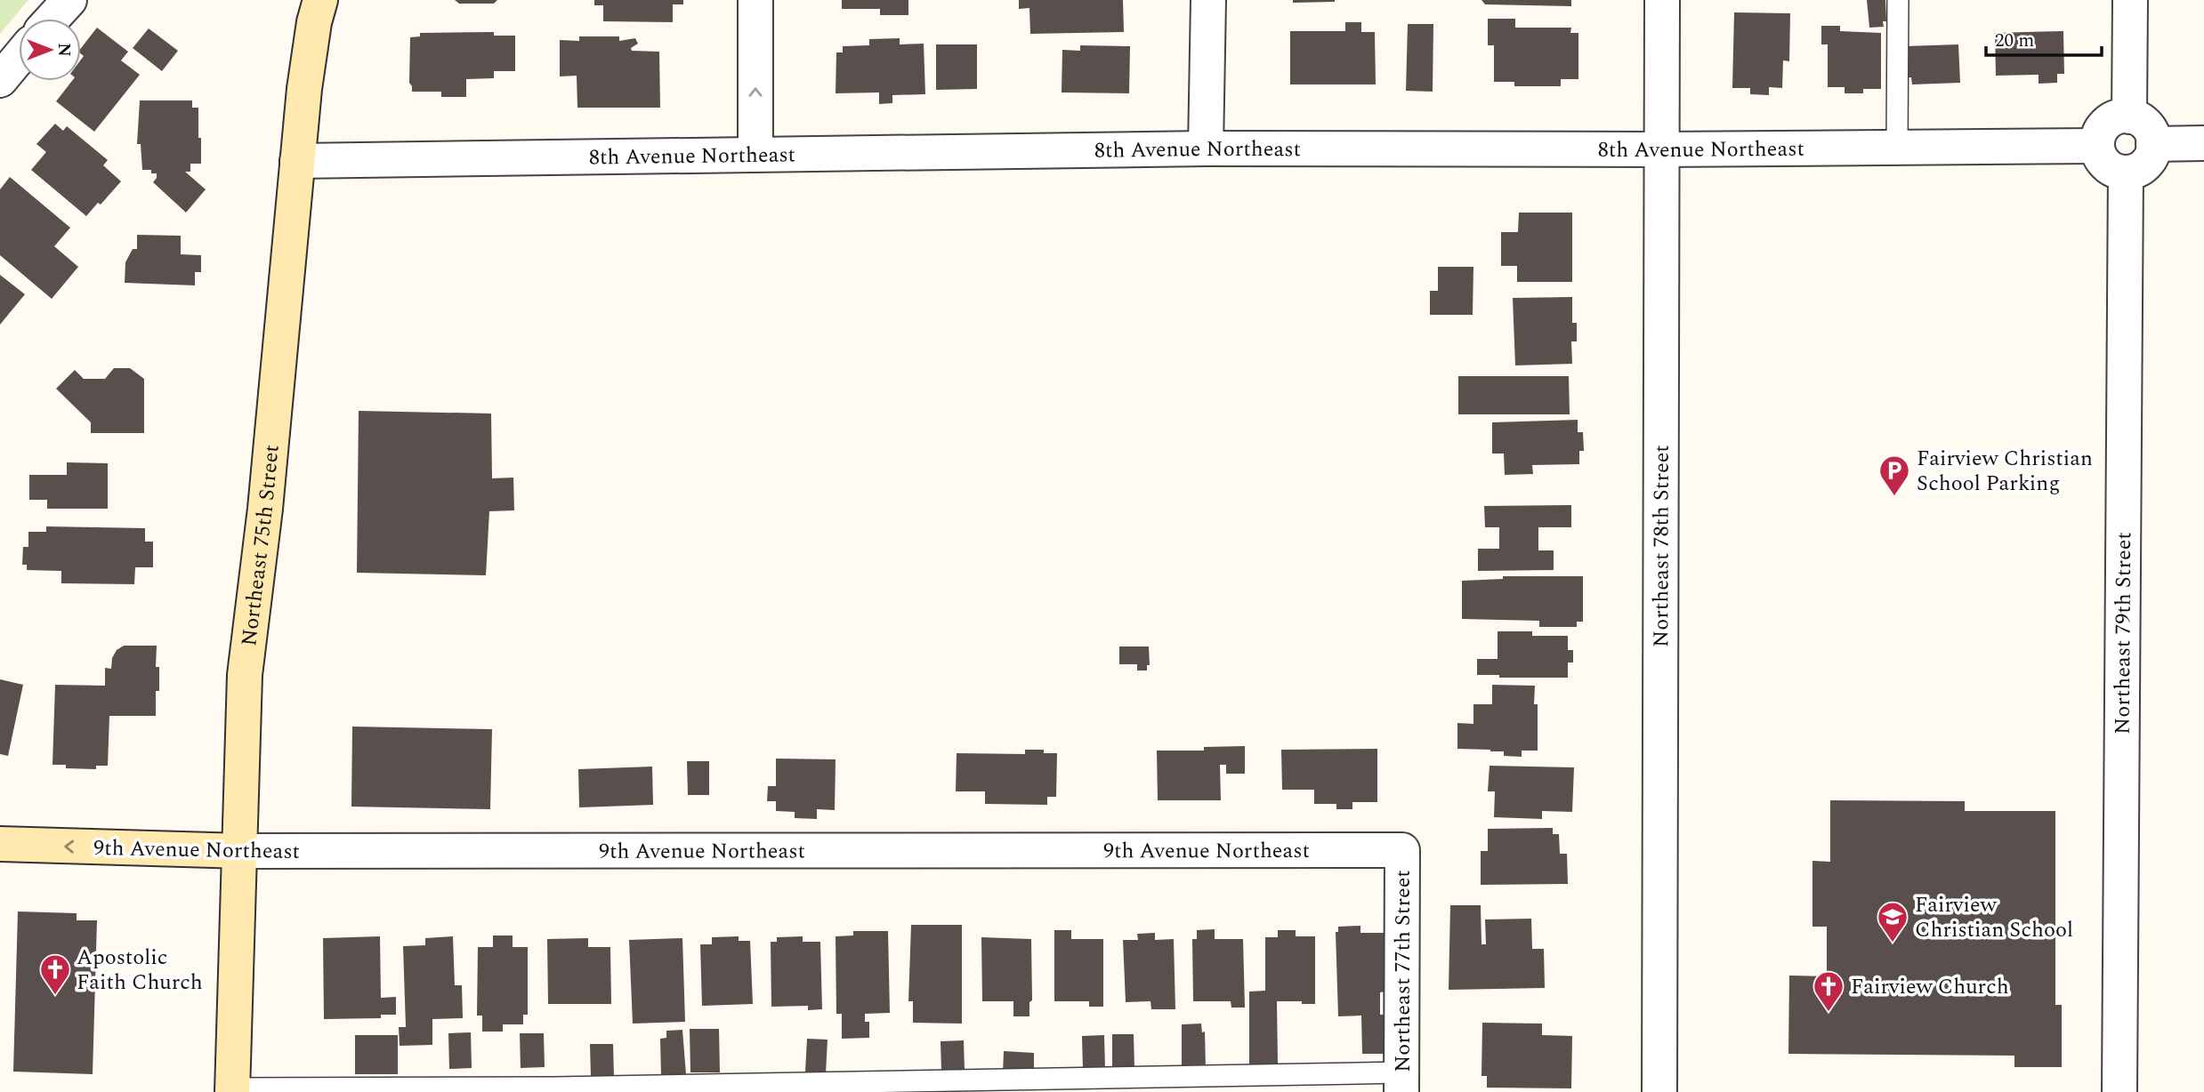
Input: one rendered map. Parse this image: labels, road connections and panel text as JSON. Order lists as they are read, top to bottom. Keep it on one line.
{"streets":{"main road":["Northeast 75th Street","9th Avenue Northeast"],"street":["8th Avenue Northeast","Northeast 78th Street","Northeast 79th Street","Northeast 77th Street"]},"crossings":[["8th Avenue Northeast","Northeast 75th Street"],["8th Avenue Northeast","Northeast 78th Street"],["8th Avenue Northeast","Northeast 79th Street"],["Northeast 75th Street","9th Avenue Northeast"],["9th Avenue Northeast","Northeast 77th Street"]],"places":{"parking":["Fairview Christian School Parking"],"school or university":["Fairview Christian School"],"church":["Apostolic Faith Church","Fairview Church"]},"scale_bar":"20 m","north":"right"}
